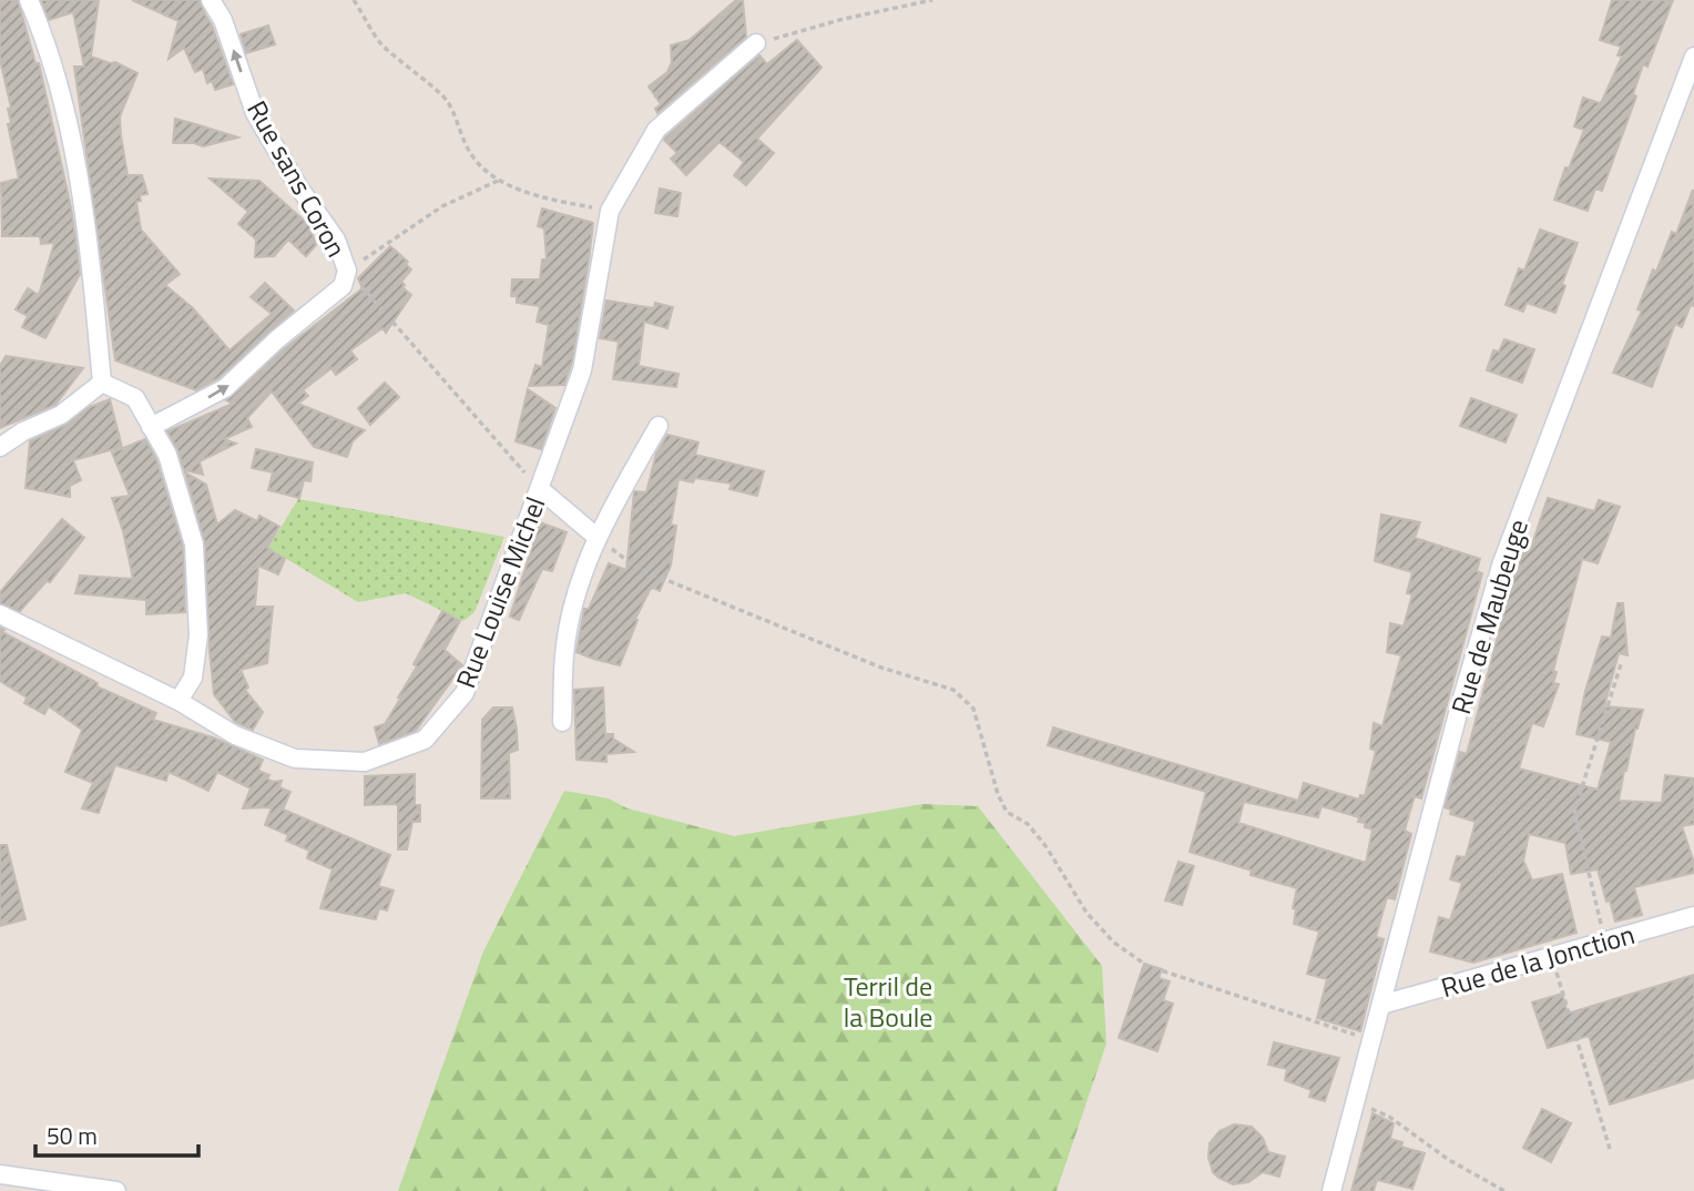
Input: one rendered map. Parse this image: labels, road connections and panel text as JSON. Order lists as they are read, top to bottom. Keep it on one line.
{"streets":{"street":["Rue sans Coron","Rue Louise Michel","Rue de Maubeuge","Rue de la Jonction"]},"crossings":[["Rue de Maubeuge","Rue de la Jonction"]],"one_way":["Rue sans Coron"],"parks":["Terril de la Boule"],"scale_bar":"50 m"}
